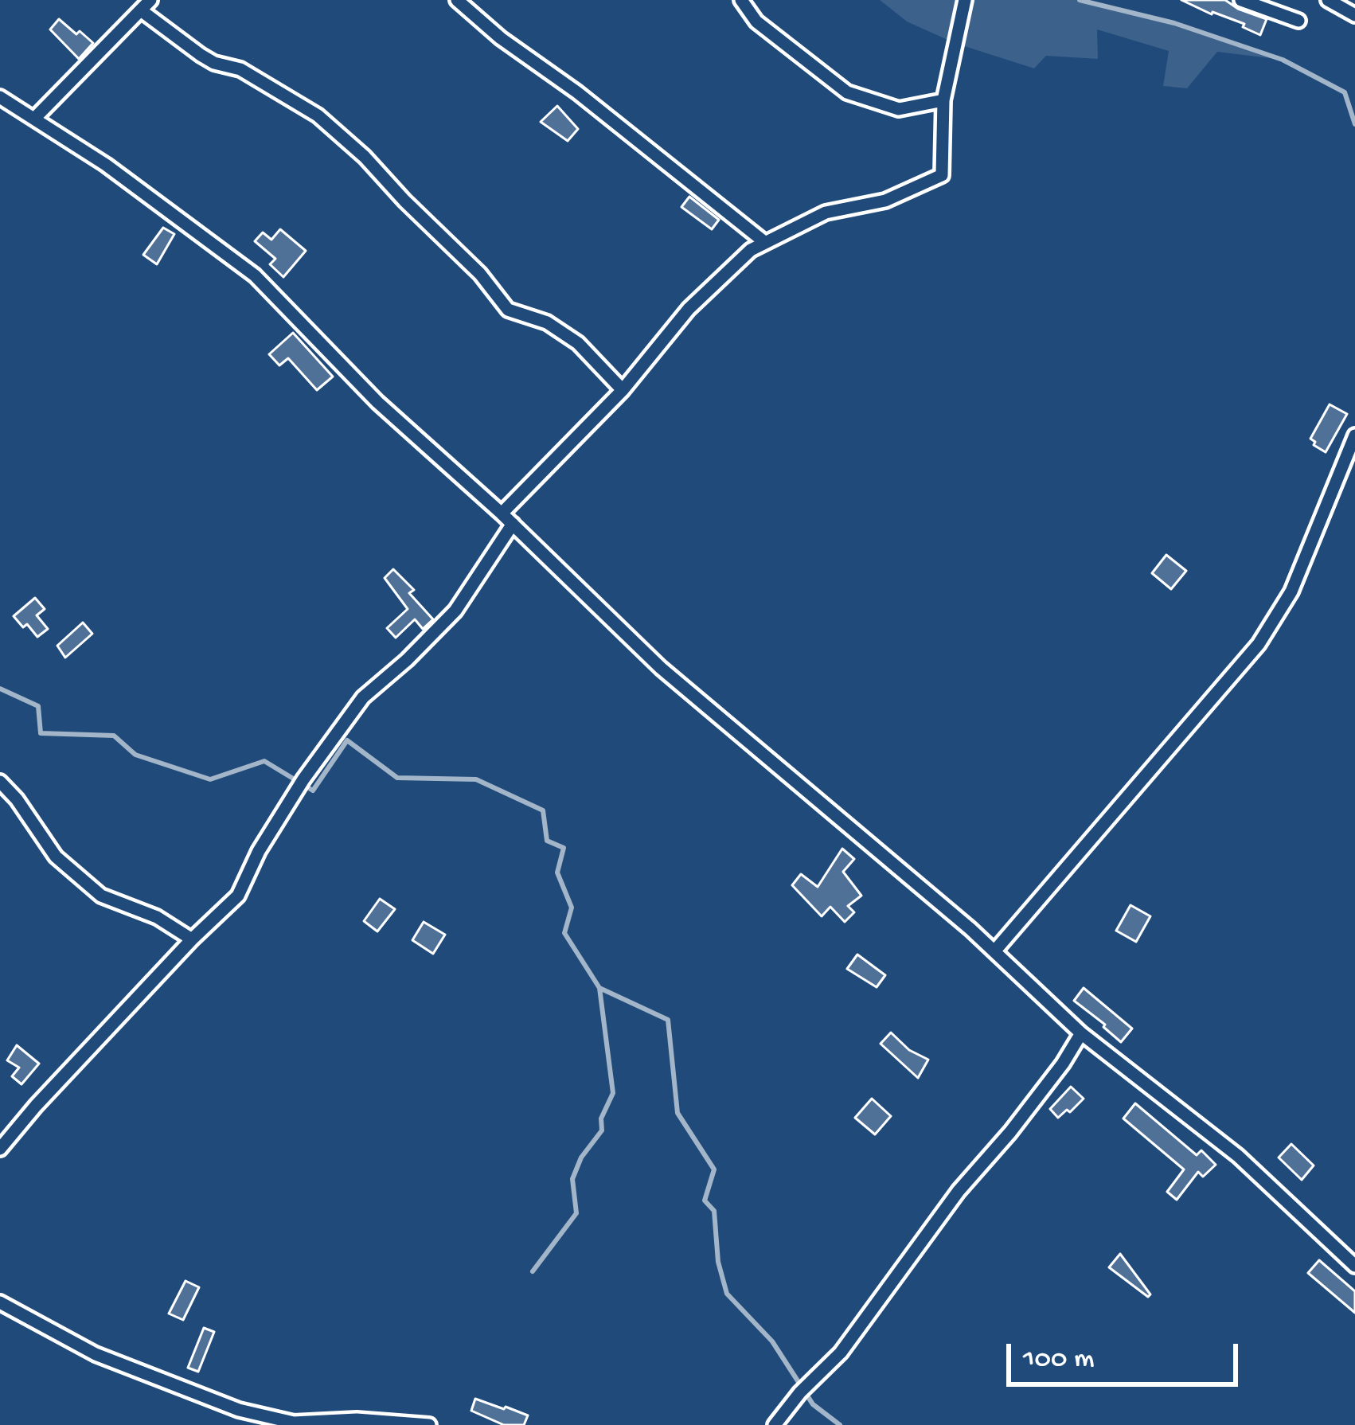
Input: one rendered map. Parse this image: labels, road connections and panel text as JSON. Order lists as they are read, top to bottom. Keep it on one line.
{"scale_bar":"100 m"}
